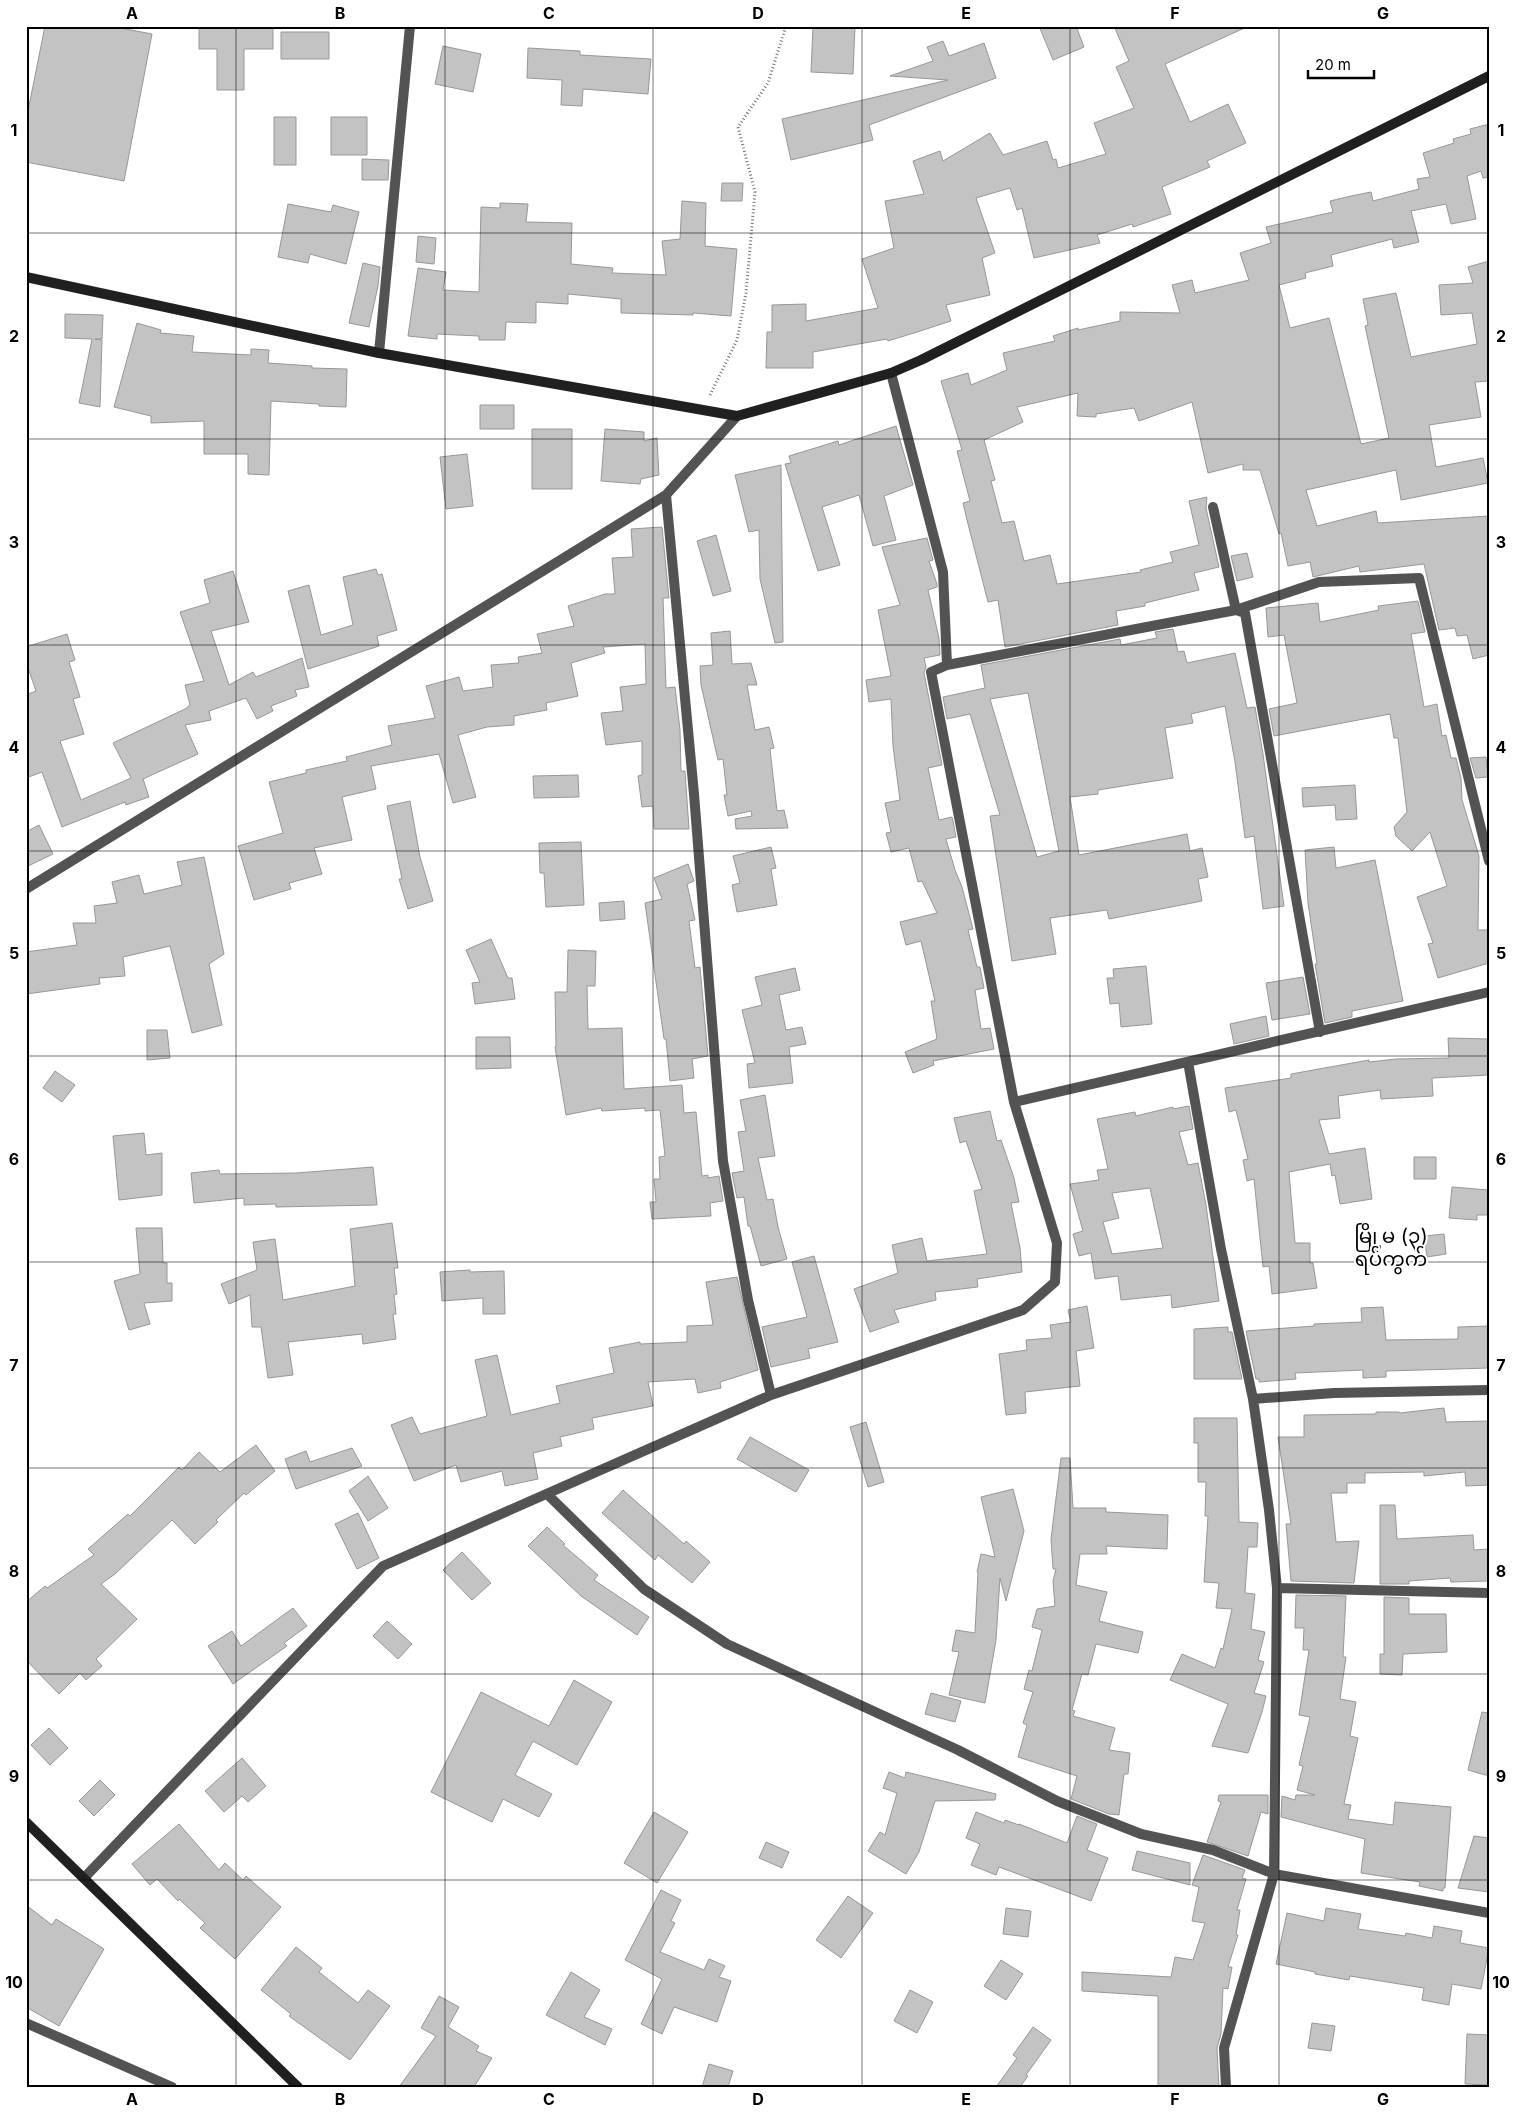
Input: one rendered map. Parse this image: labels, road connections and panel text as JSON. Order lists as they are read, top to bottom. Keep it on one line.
{"districts":["မြို့မ (၃) ရပ်ကွက်"],"scale_bar":"20 m","grid":{"columns":["A","B","C","D","E","F","G"],"rows":["1","2","3","4","5","6","7","8","9","10"]}}
